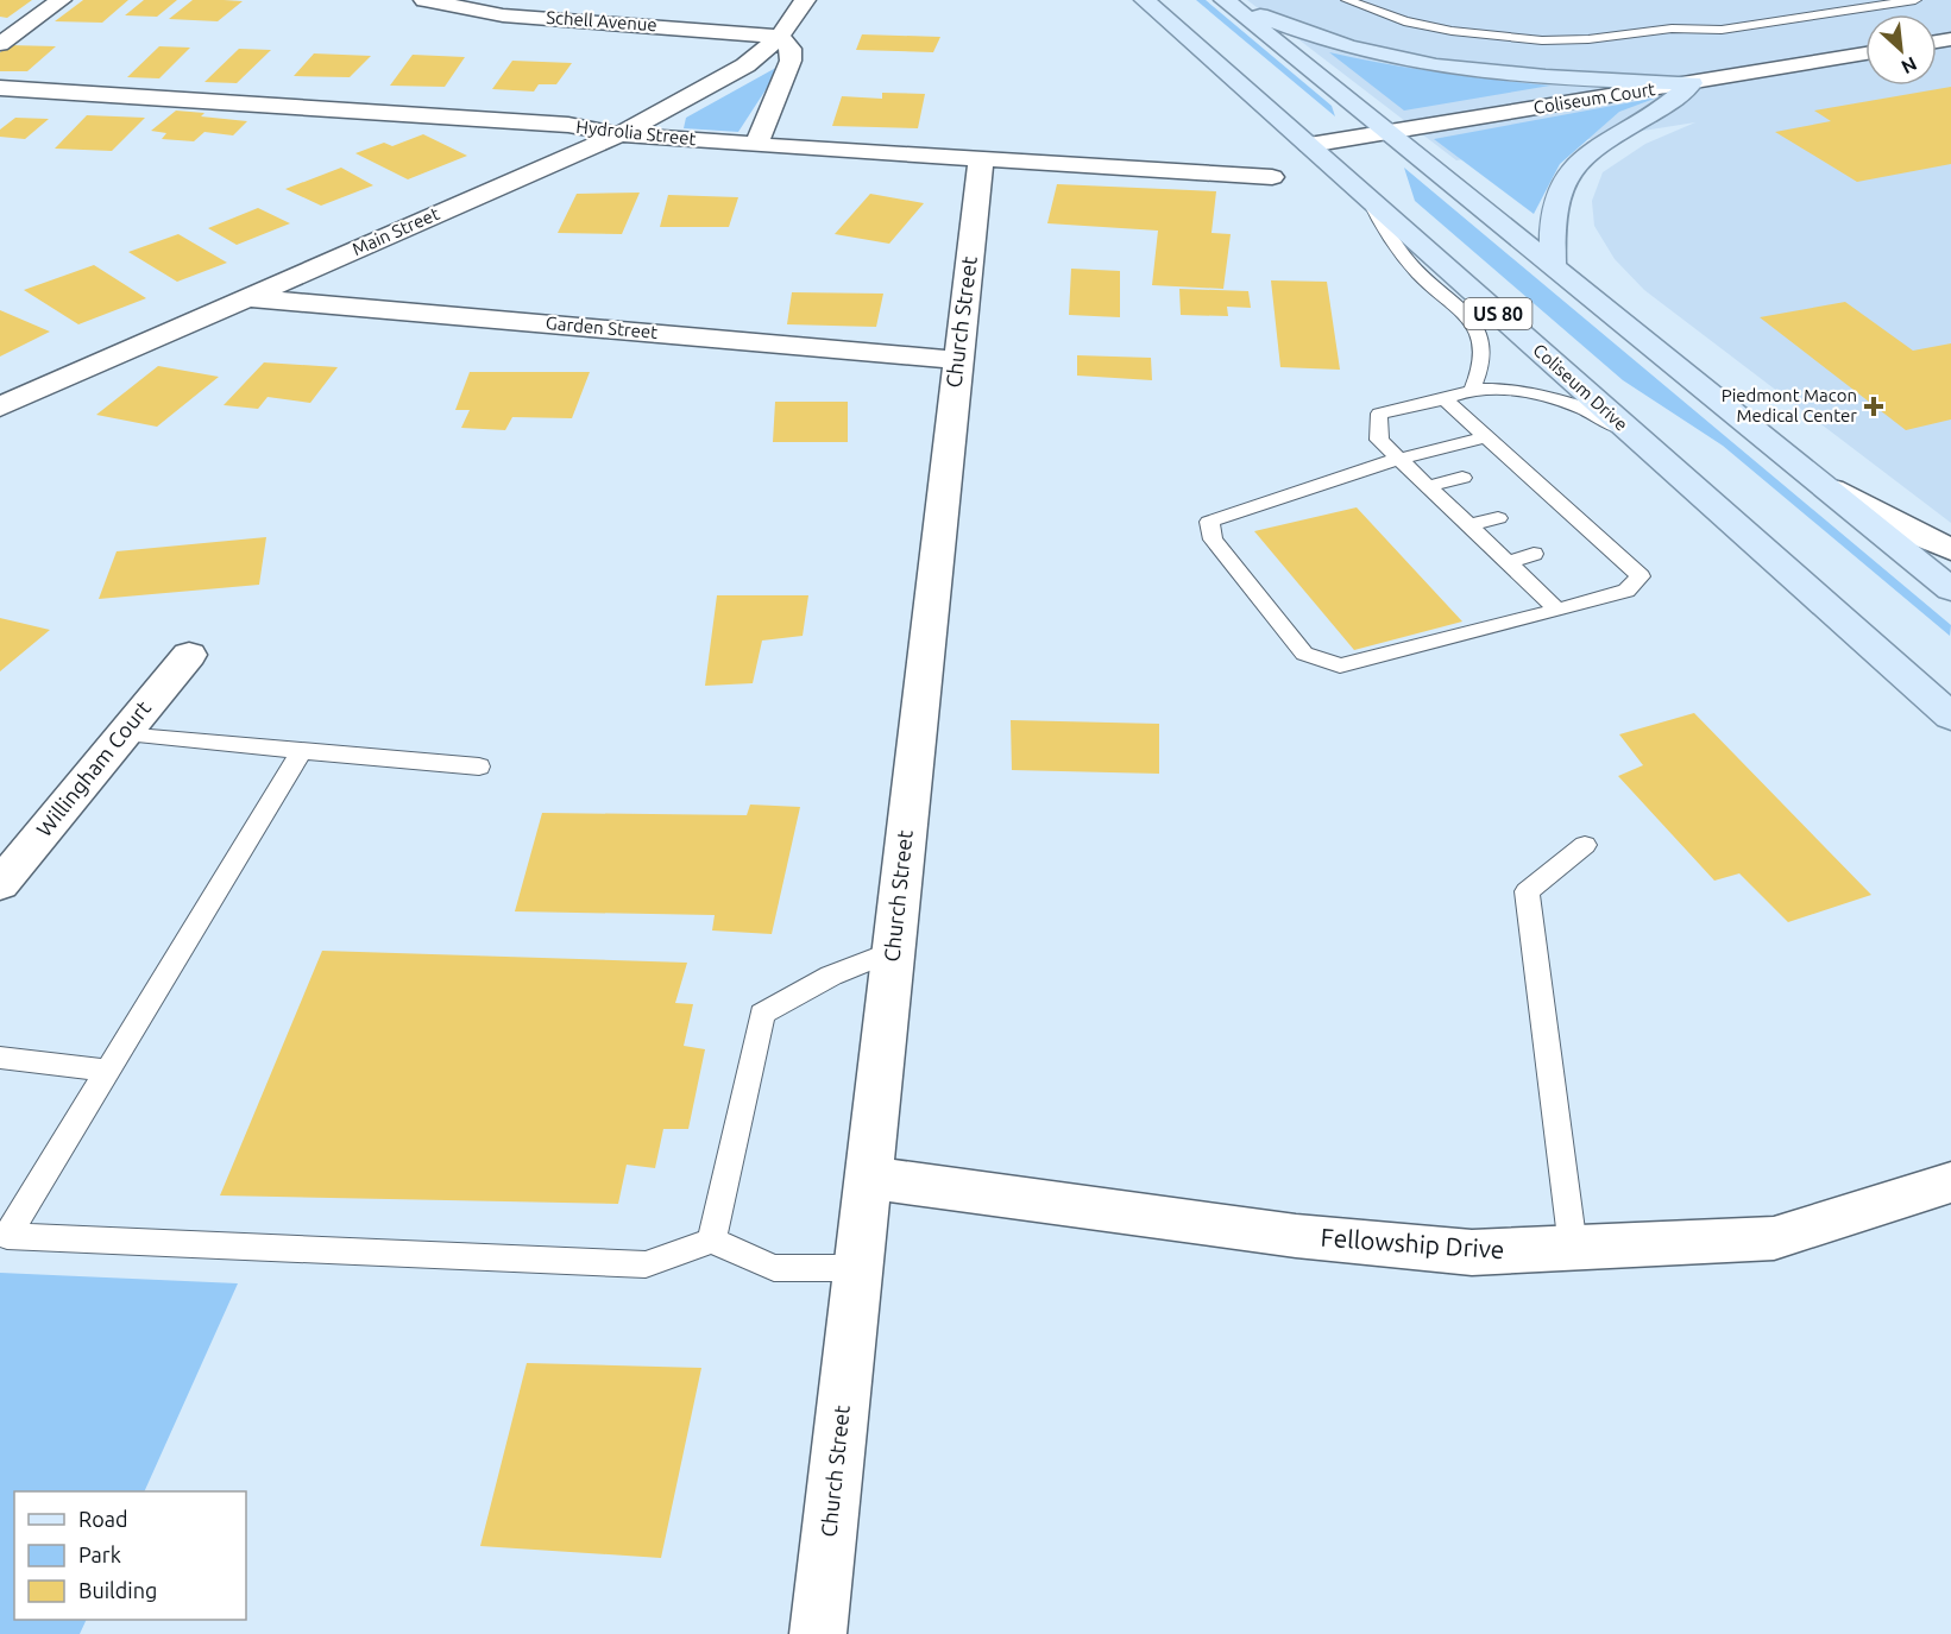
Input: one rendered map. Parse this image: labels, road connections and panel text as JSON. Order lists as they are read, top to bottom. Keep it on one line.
{"streets":{"main road":["US 80","Coliseum Drive"],"street":["Schell Avenue","Coliseum Court","Hydrolia Street","Main Street","Church Street","Garden Street","Willingham Court","Fellowship Drive"]},"crossings":[["Schell Avenue","Main Street"],["Coliseum Court","Coliseum Drive"],["Hydrolia Street","Main Street"],["Hydrolia Street","Church Street"],["Main Street","Garden Street"],["Church Street","Garden Street"],["Church Street","Fellowship Drive"]],"places":{"health":["Piedmont Macon Medical Center"]},"legend":["Road","Park","Building"],"north":"bottom right"}
